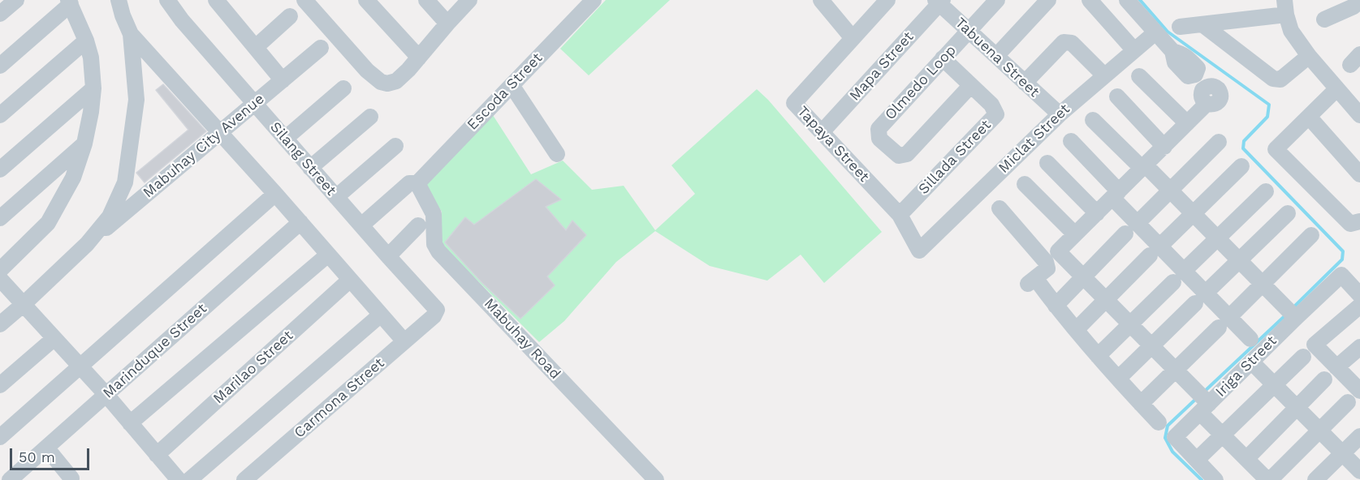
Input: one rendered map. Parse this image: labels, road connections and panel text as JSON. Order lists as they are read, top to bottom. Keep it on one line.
{"streets":{"street":["Tabuena Street","Mapa Street","Olmedo Loop","Escoda Street","Miclat Street","Tapaya Street","Mabuhay City Avenue","Sillada Street","Silang Street","Mabuhay Road","Marinduque Street","Iriga Street","Marilao Street","Carmona Street"]},"crossings":[["Tabuena Street","Mapa Street"],["Tabuena Street","Olmedo Loop"],["Tabuena Street","Miclat Street"],["Mapa Street","Tapaya Street"],["Olmedo Loop","Sillada Street"],["Escoda Street","Silang Street"],["Escoda Street","Mabuhay Road"],["Miclat Street","Tapaya Street"],["Tapaya Street","Sillada Street"],["Mabuhay City Avenue","Silang Street"],["Silang Street","Carmona Street"]],"scale_bar":"50 m"}
